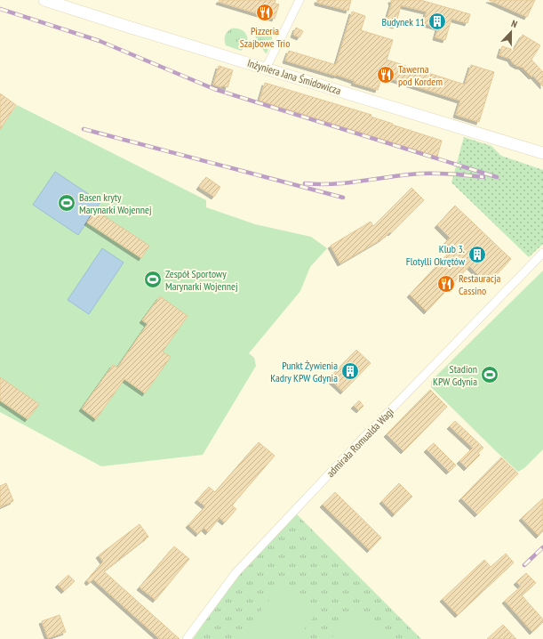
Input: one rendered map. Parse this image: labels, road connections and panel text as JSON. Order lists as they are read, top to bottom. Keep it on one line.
{"streets":{"street":["Inżyniera Jana Śmidowicza","admirała Romualda Wagi"]},"places":{"restaurant":["Pizzeria Szajbowe Trio","Tawerna pod Kordem","Restauracja Cassino"],"building":["Budynek 11","Klub 3. Flotylli Okrętów","Punkt Żywienia Kadry KPW Gdynia"],"sports":["Basen kryty Marynarki Wojennej","Zespół Sportowy Marynarki Wojennej","Stadion KPW Gdynia"]},"north":"top"}
